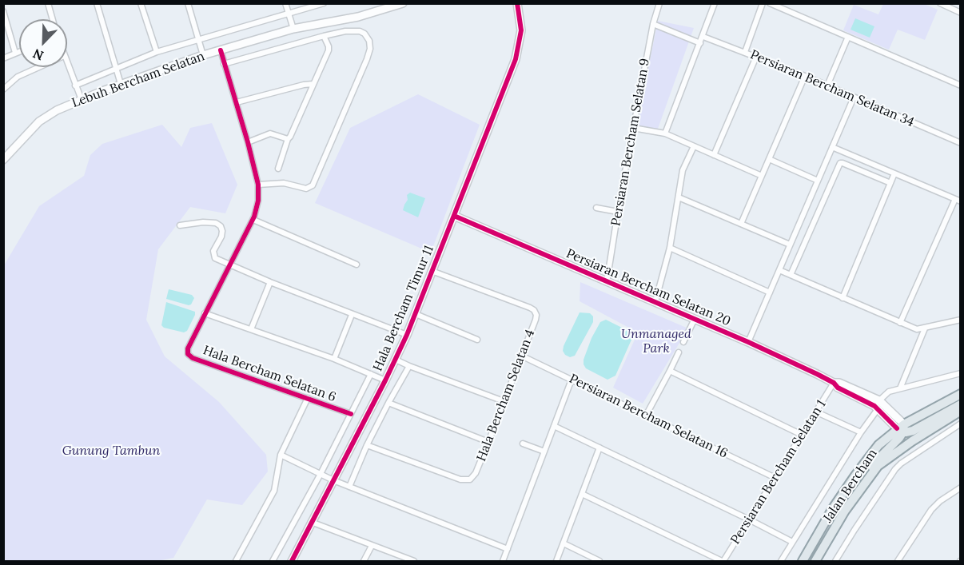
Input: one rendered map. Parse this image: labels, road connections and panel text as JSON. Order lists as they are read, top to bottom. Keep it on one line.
{"streets":{"main road":["Jalan Bercham"],"street":["Lebuh Bercham Selatan","Persiaran Bercham Selatan 34","Persiaran Bercham Selatan 9","Persiaran Bercham Selatan 20","Hala Bercham Timur 11","Hala Bercham Selatan 6","Hala Bercham Selatan 4","Persiaran Bercham Selatan 16","Persiaran Bercham Selatan 1"]},"crossings":[["Persiaran Bercham Selatan 9","Persiaran Bercham Selatan 20"],["Persiaran Bercham Selatan 20","Hala Bercham Timur 11"],["Persiaran Bercham Selatan 20","Persiaran Bercham Selatan 1"],["Hala Bercham Timur 11","Hala Bercham Selatan 4"],["Hala Bercham Selatan 4","Persiaran Bercham Selatan 16"],["Persiaran Bercham Selatan 16","Persiaran Bercham Selatan 1"]],"parks":["Unmanaged Park","Gunung Tambun"],"north":"bottom left"}
